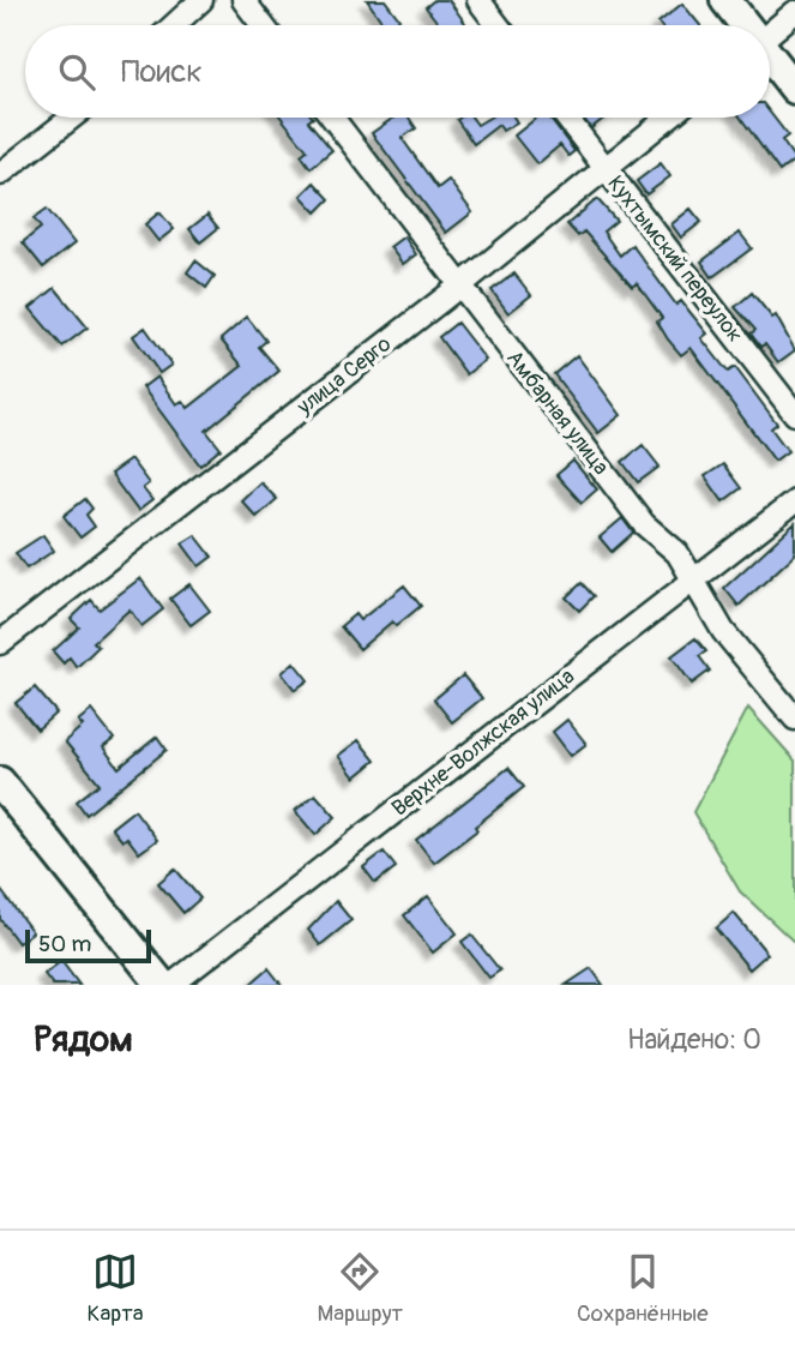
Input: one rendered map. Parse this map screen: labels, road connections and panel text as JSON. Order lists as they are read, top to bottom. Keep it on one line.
{"streets":{"street":["Кухтымский переулок","улица Серго","Амбарная улица","Верхне-Волжская улица"]},"crossings":[["Кухтымский переулок","улица Серго"],["улица Серго","Амбарная улица"],["Амбарная улица","Верхне-Волжская улица"]],"scale_bar":"50 m","page":{"search":"Поиск","scale":"50 m","heading":["Рядом","Найдено: 0"],"nav":["Карта","Маршрут","Сохранённые"]}}
